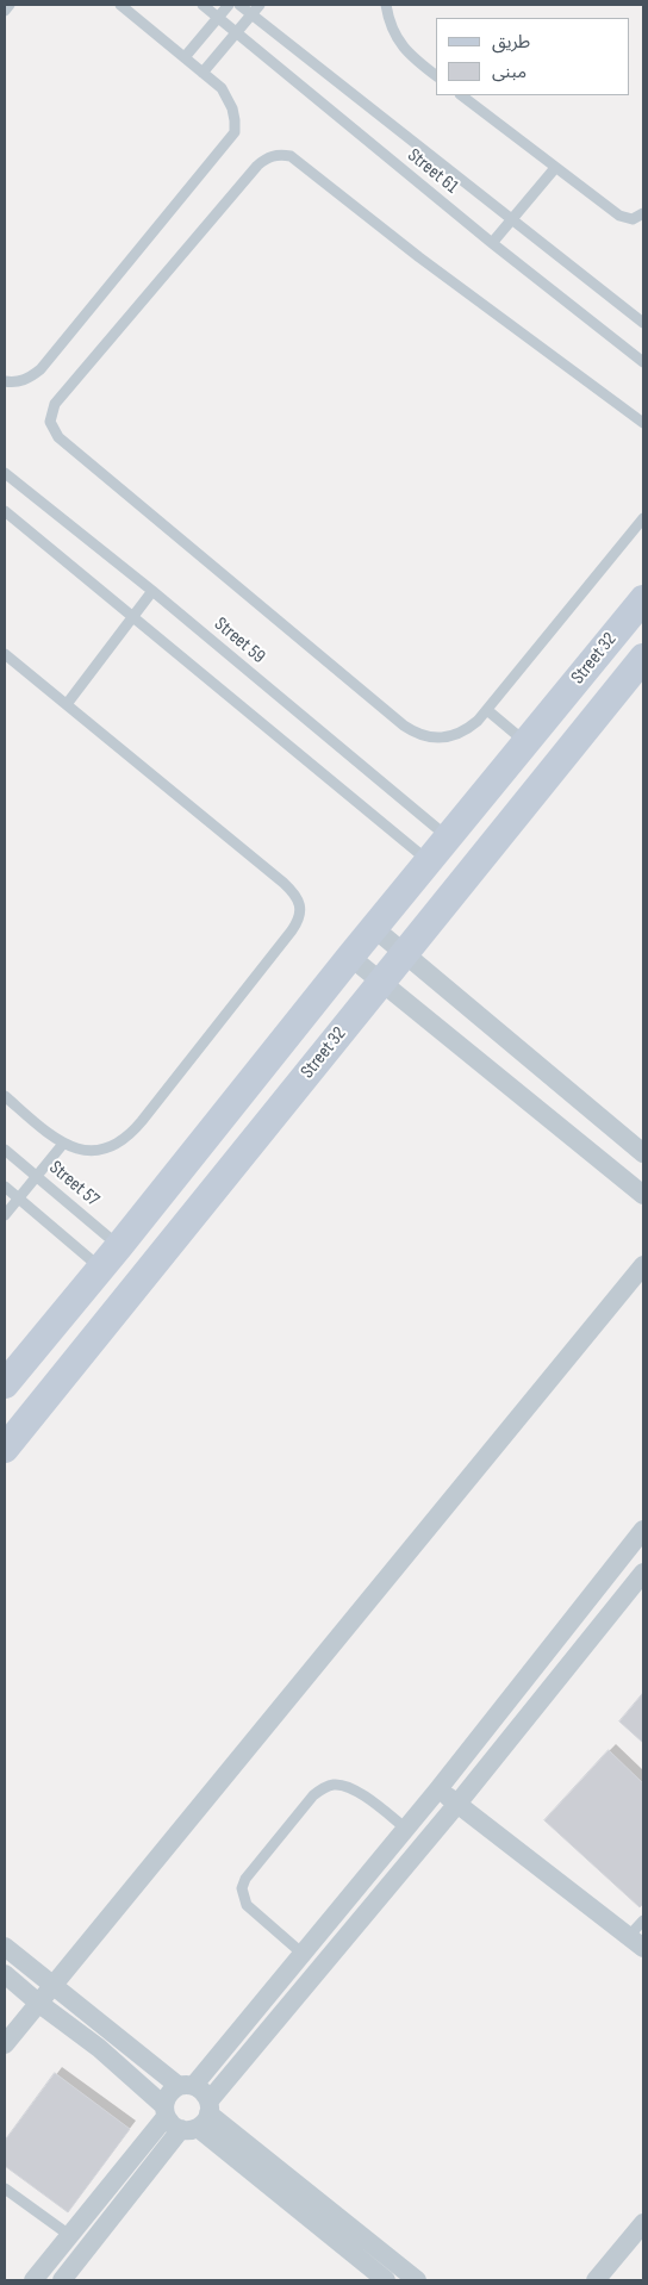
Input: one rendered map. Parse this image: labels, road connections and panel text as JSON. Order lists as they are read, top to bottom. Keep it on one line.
{"streets":{"main road":["Street 32"],"lane":["Street 61","Street 59","Street 57"]},"crossings":[["Street 59","Street 32"],["Street 32","Street 57"]],"legend":["طريق","مبنى"]}
